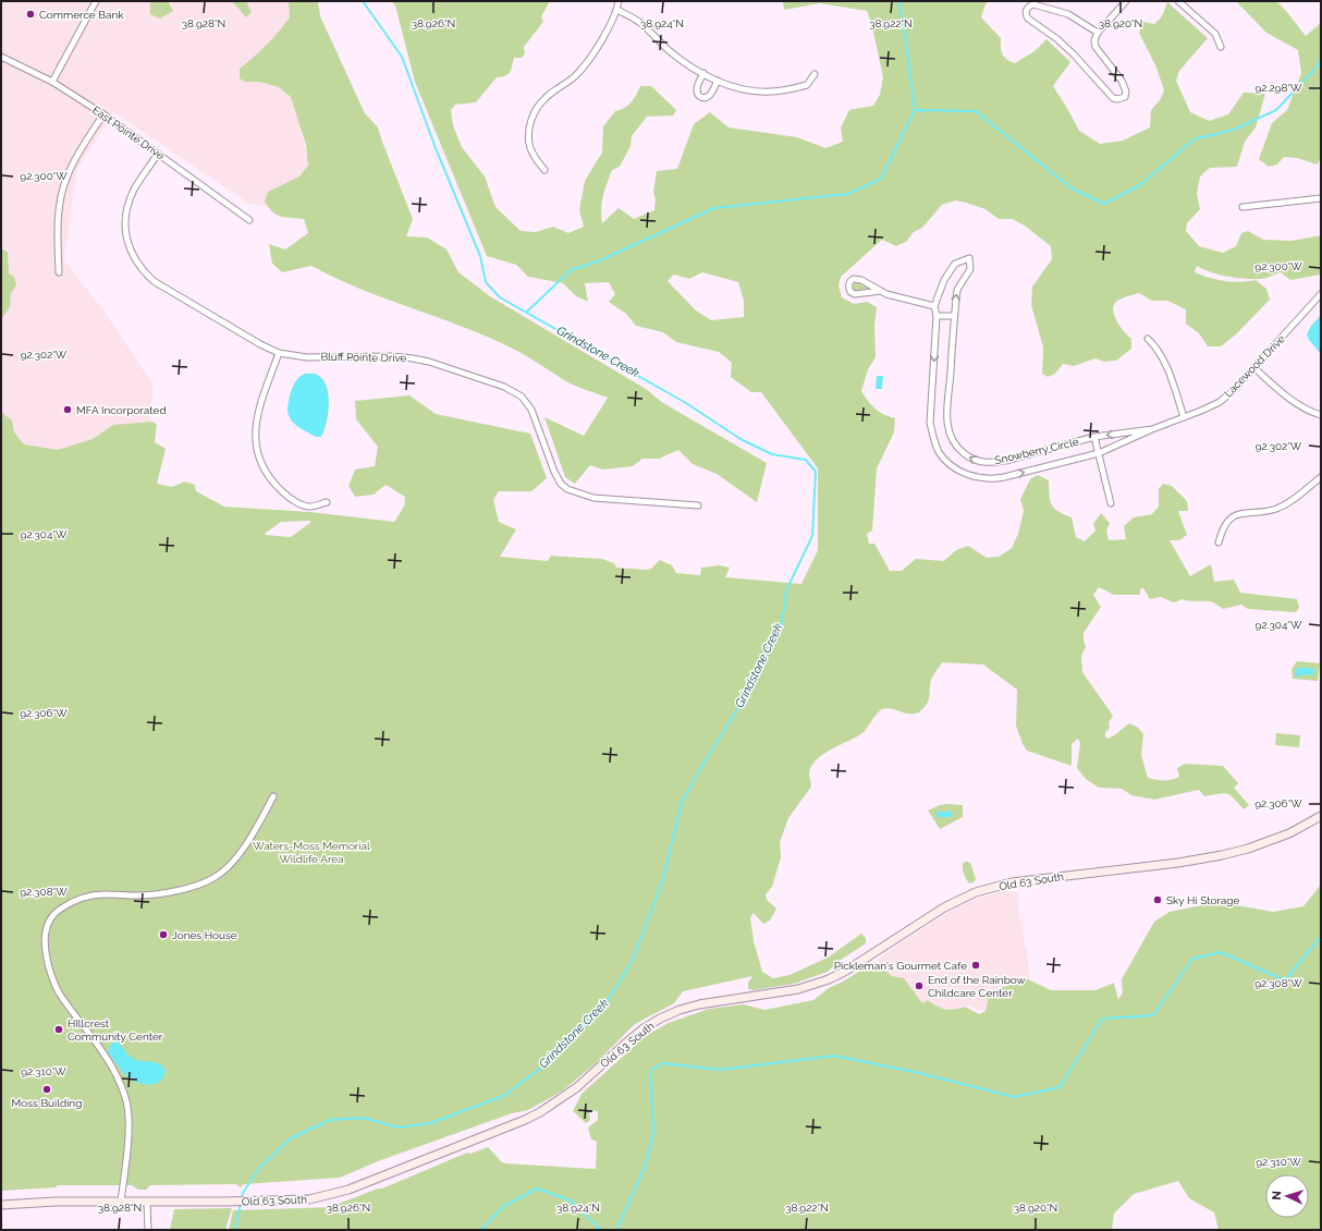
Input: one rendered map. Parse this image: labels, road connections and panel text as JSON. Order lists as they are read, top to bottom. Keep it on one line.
{"streets":{"main road":["Old 63 South"],"street":["East Pointe Drive","Bluff Pointe Drive","Lacewood Drive","Snowberry Circle"]},"crossings":[["East Pointe Drive","Bluff Pointe Drive"],["Lacewood Drive","Snowberry Circle"]],"water":["Grindstone Creek"],"parks":["Waters-Moss Memorial Wildlife Area"],"places":["Commerce Bank","MFA Incorporated","Sky Hi Storage","Jones House","Pickleman's Gourmet Cafe","End of the Rainbow Childcare Center","HIllcrest Community Center","Moss Building"],"north":"left","coordinates":["38.928°N","38.926°N","38.924°N","38.922°N","38.920°N","92.298°W","92.300°W","92.302°W","92.304°W","92.306°W","92.308°W","92.310°W"]}
